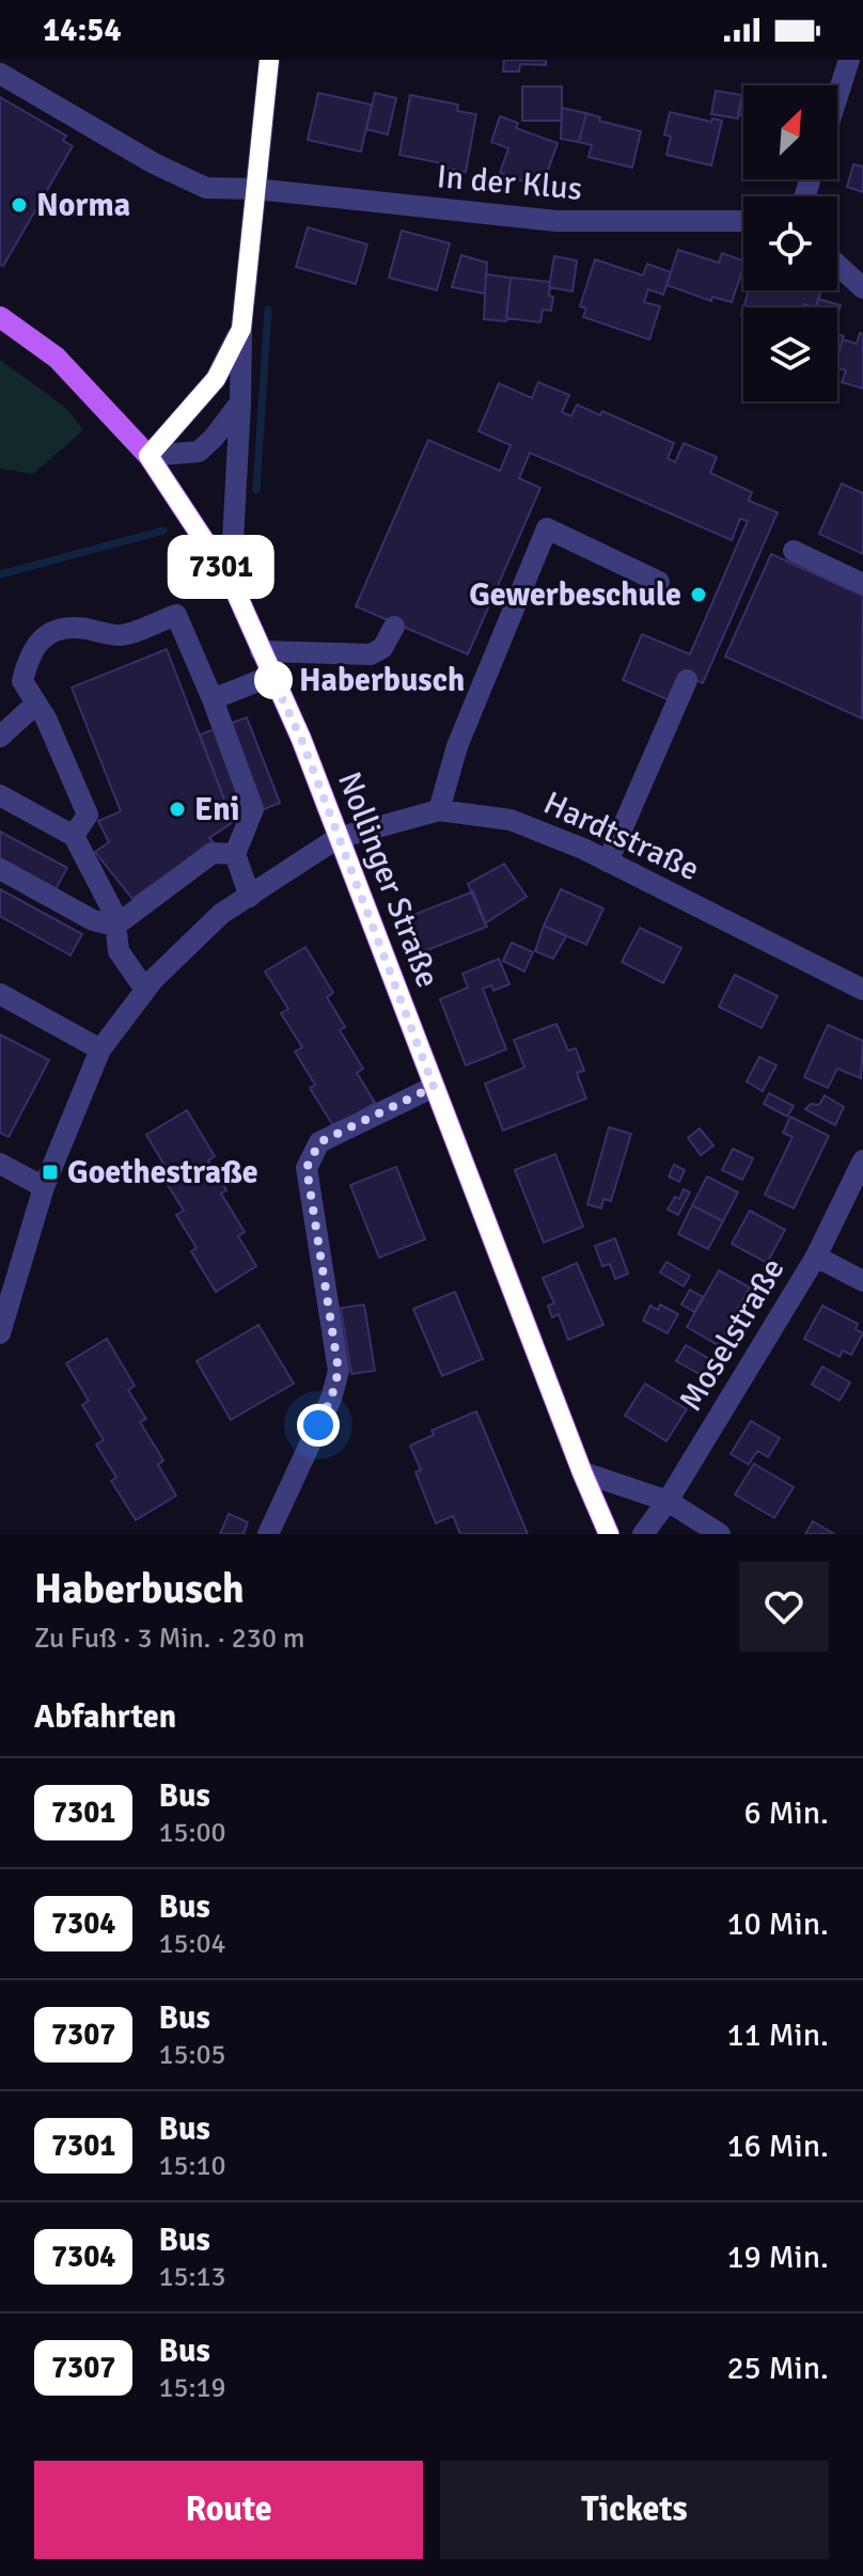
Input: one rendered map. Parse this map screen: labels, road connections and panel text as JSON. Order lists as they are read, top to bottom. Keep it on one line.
{"streets":{"main road":["Nollinger Straße"],"street":["In der Klus","Hardtstraße","Moselstraße"]},"crossings":[["Hardtstraße","Nollinger Straße"]],"places":{"other":["Norma","Gewerbeschule","Haberbusch","Eni"],"transit":["Goethestraße"]},"lines":["bus line 7301"],"north":"top right","page":{"status":"14:54","on_map":"7301","heading":[["Haberbusch","Zu Fuß · 3 Min. · 230 m"],"Abfahrten"],"list":[{"mark":"7301","name":"Bus","note":"15:00","value":"6 Min."},{"mark":"7304","name":"Bus","note":"15:04","value":"10 Min."},{"mark":"7307","name":"Bus","note":"15:05","value":"11 Min."},{"mark":"7301","name":"Bus","note":"15:10","value":"16 Min."},{"mark":"7304","name":"Bus","note":"15:13","value":"19 Min."},{"mark":"7307","name":"Bus","note":"15:19","value":"25 Min."}],"buttons":["Route","Tickets"]}}
